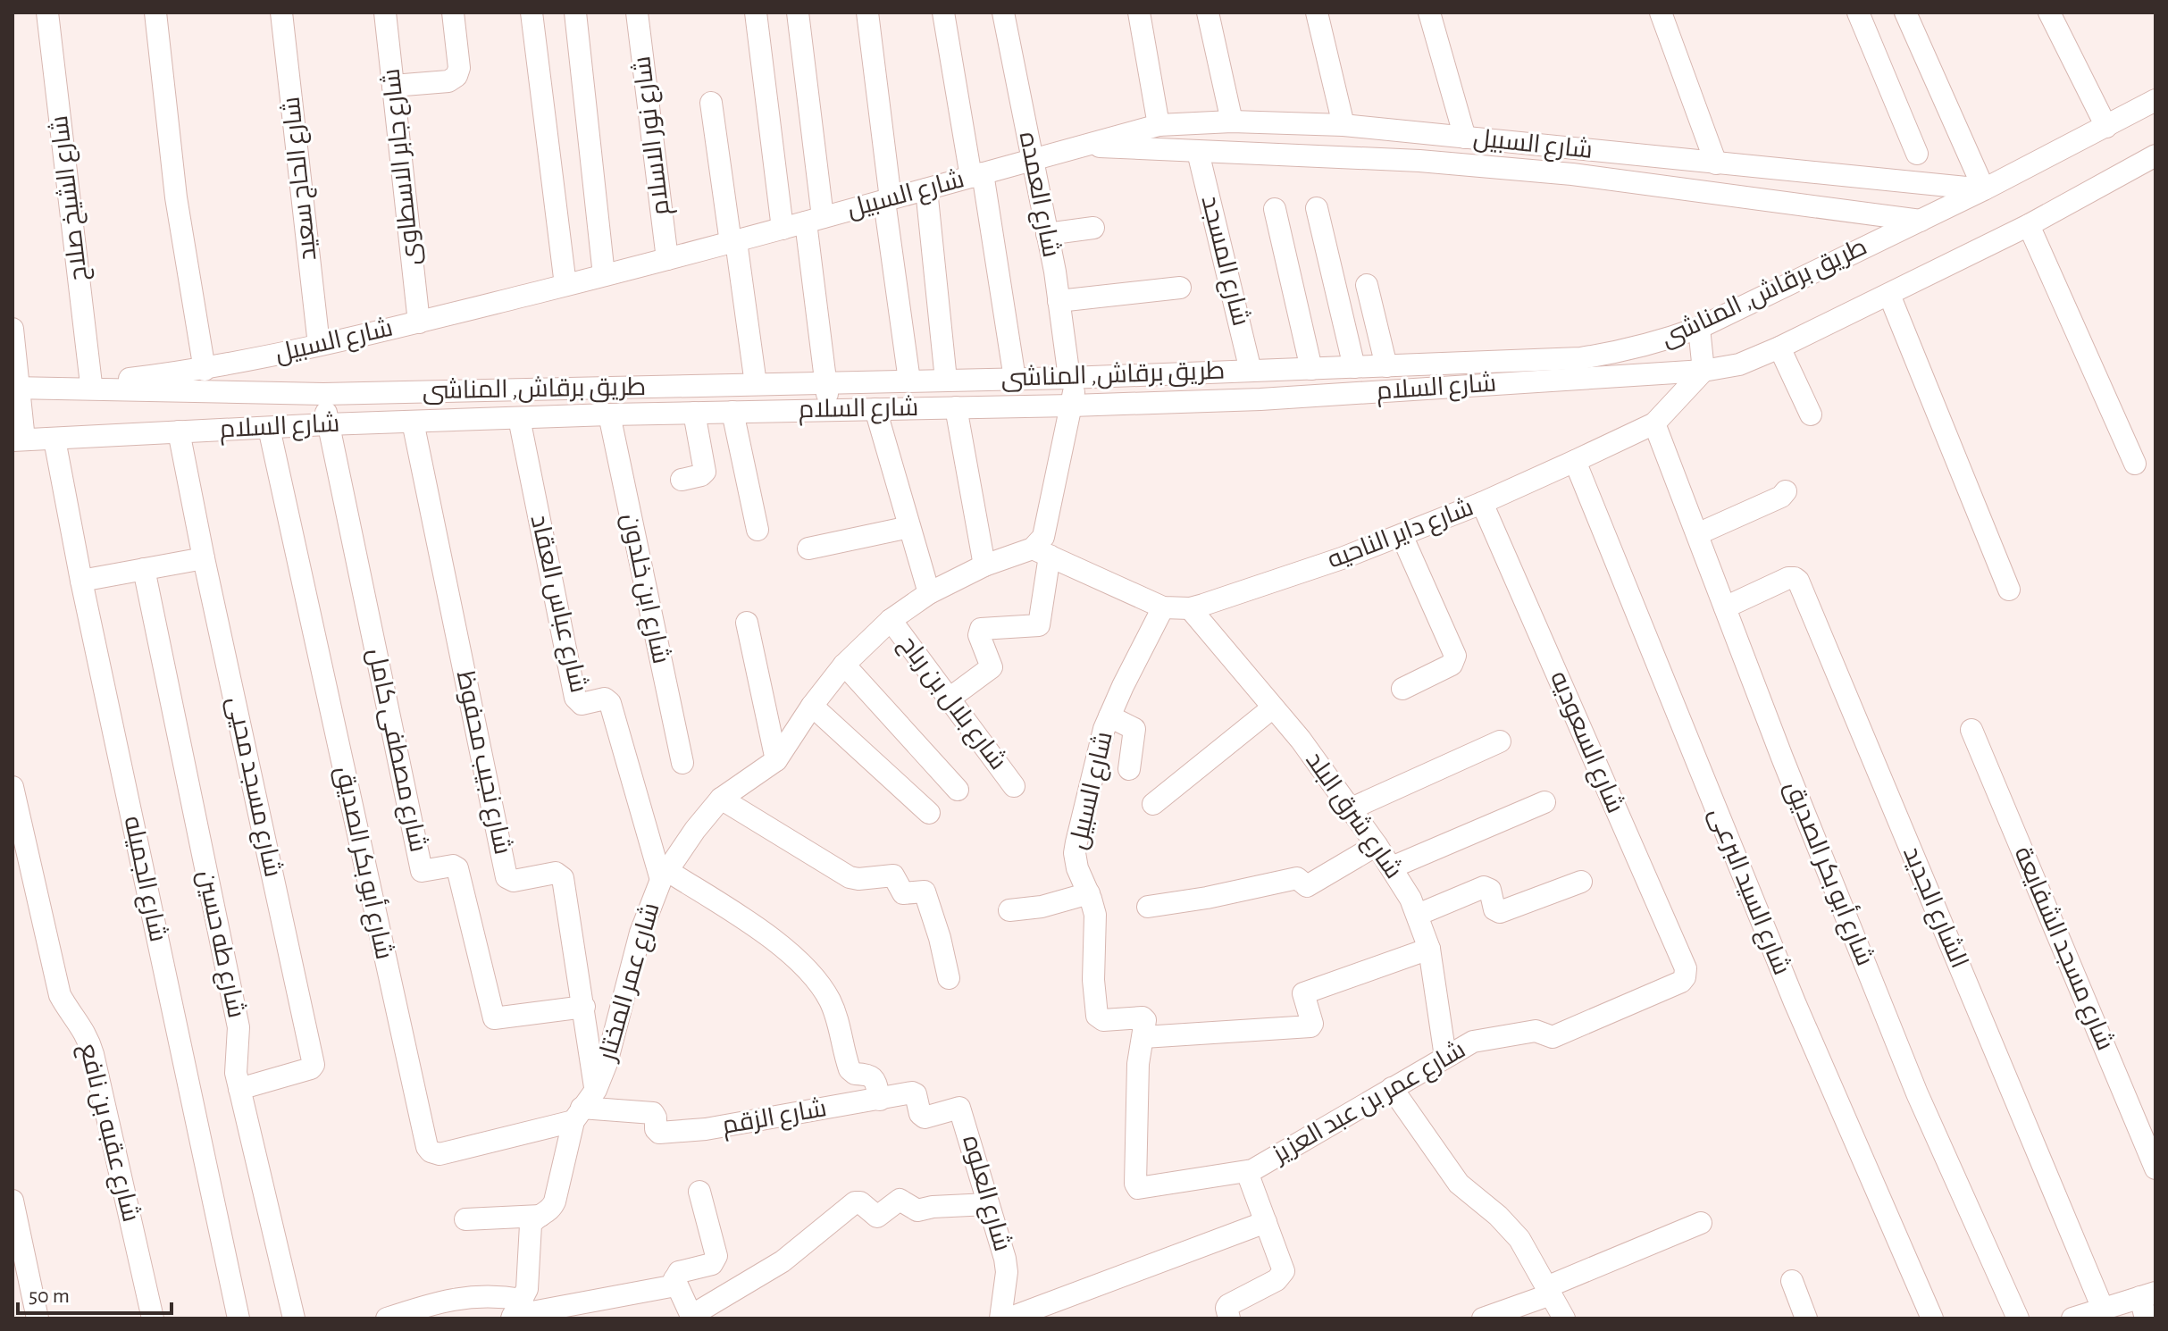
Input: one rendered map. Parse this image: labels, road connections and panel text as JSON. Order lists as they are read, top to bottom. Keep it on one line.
{"streets":{"street":["شارع نور الاسلام","شارع السبيل","شارع جابر الاسطاوى","شارع الحاج سعيد","شارع العمده","شارع الشيخ صلاح","شارع المسجد","طريق برقاش, المناشى","شارع السلام","شارع داير الناحيه","شارع ابن خلدون","شارع عباس العقاد","شارع بلال بن رباح","شارع السعوديه","شارع مصطفى كامل","شارع نجيب محفوظ","شارع مسجد محيى","شارع شرق البلد","شارع أبو بكر الصديق","شارع الجميله","شارع السيد البرعى","الشارع الجديد","شارع طه حسين","شارع مسجد الشفايعة","شارع عمر المختار","شارع عمر بن عبد العزيز","شارع الزقم","شارع عقبه بن نافع","شارع العلوه"]},"crossings":[["شارع نور الاسلام","شارع السبيل"],["شارع السبيل","شارع جابر الاسطاوى"],["شارع السبيل","شارع الحاج سعيد"],["شارع السبيل","شارع العمده"],["شارع السبيل","شارع الشيخ صلاح"],["شارع السبيل","شارع المسجد"],["شارع السبيل","طريق برقاش, المناشى"],["شارع السبيل","شارع داير الناحيه"],["شارع السبيل","شارع عمر بن عبد العزيز"],["شارع العمده","طريق برقاش, المناشى"],["شارع المسجد","طريق برقاش, المناشى"],["طريق برقاش, المناشى","شارع السلام"],["طريق برقاش, المناشى","شارع داير الناحيه"],["طريق برقاش, المناشى","شارع مصطفى كامل"],["شارع السلام","شارع داير الناحيه"],["شارع السلام","شارع ابن خلدون"],["شارع السلام","شارع عباس العقاد"],["شارع السلام","شارع مصطفى كامل"],["شارع السلام","شارع نجيب محفوظ"],["شارع السلام","شارع مسجد محيى"],["شارع السلام","شارع أبو بكر الصديق"],["شارع السلام","شارع الجميله"],["شارع داير الناحيه","شارع السعوديه"],["شارع داير الناحيه","شارع شرق البلد"],["شارع داير الناحيه","شارع أبو بكر الصديق"],["شارع داير الناحيه","شارع السيد البرعى"],["شارع داير الناحيه","شارع عمر المختار"],["شارع عباس العقاد","شارع عمر المختار"],["شارع بلال بن رباح","شارع عمر المختار"],["شارع السعوديه","شارع عمر بن عبد العزيز"],["شارع مصطفى كامل","شارع نجيب محفوظ"],["شارع نجيب محفوظ","شارع عمر المختار"],["شارع مسجد محيى","شارع طه حسين"],["شارع شرق البلد","شارع عمر بن عبد العزيز"],["شارع أبو بكر الصديق","الشارع الجديد"],["شارع أبو بكر الصديق","شارع عمر المختار"],["شارع أبو بكر الصديق","شارع الزقم"],["شارع عمر المختار","شارع الزقم"],["شارع الزقم","شارع العلوه"]],"scale_bar":"50 m"}
